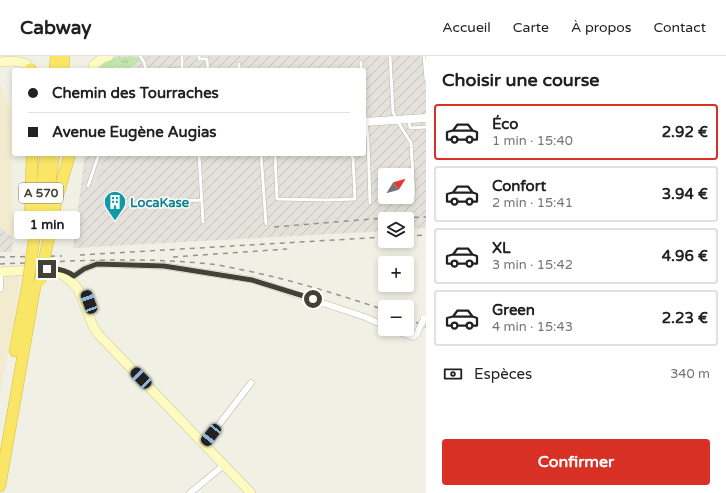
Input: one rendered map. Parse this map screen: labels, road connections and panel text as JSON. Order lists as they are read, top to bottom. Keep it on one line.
{"streets":{"highway":["A 570"]},"places":{"building":["LocaKase"]},"north":"top right","page":{"header":"Cabway","nav":["Accueil","Carte","À propos","Contact"],"heading":"Choisir une course","banner":["Chemin des Tourraches","Avenue Eugène Augias"],"list":[{"name":"Éco","note":"1 min · 15:40","value":"2.92 €"},{"name":"Confort","note":"2 min · 15:41","value":"3.94 €"},{"name":"XL","note":"3 min · 15:42","value":"4.96 €"},{"name":"Green","note":"4 min · 15:43","value":"2.23 €"}],"map_buttons":["+","−"],"bubble":"1 min","pay":["Espèces","340 m"],"buttons":"Confirmer"}}
